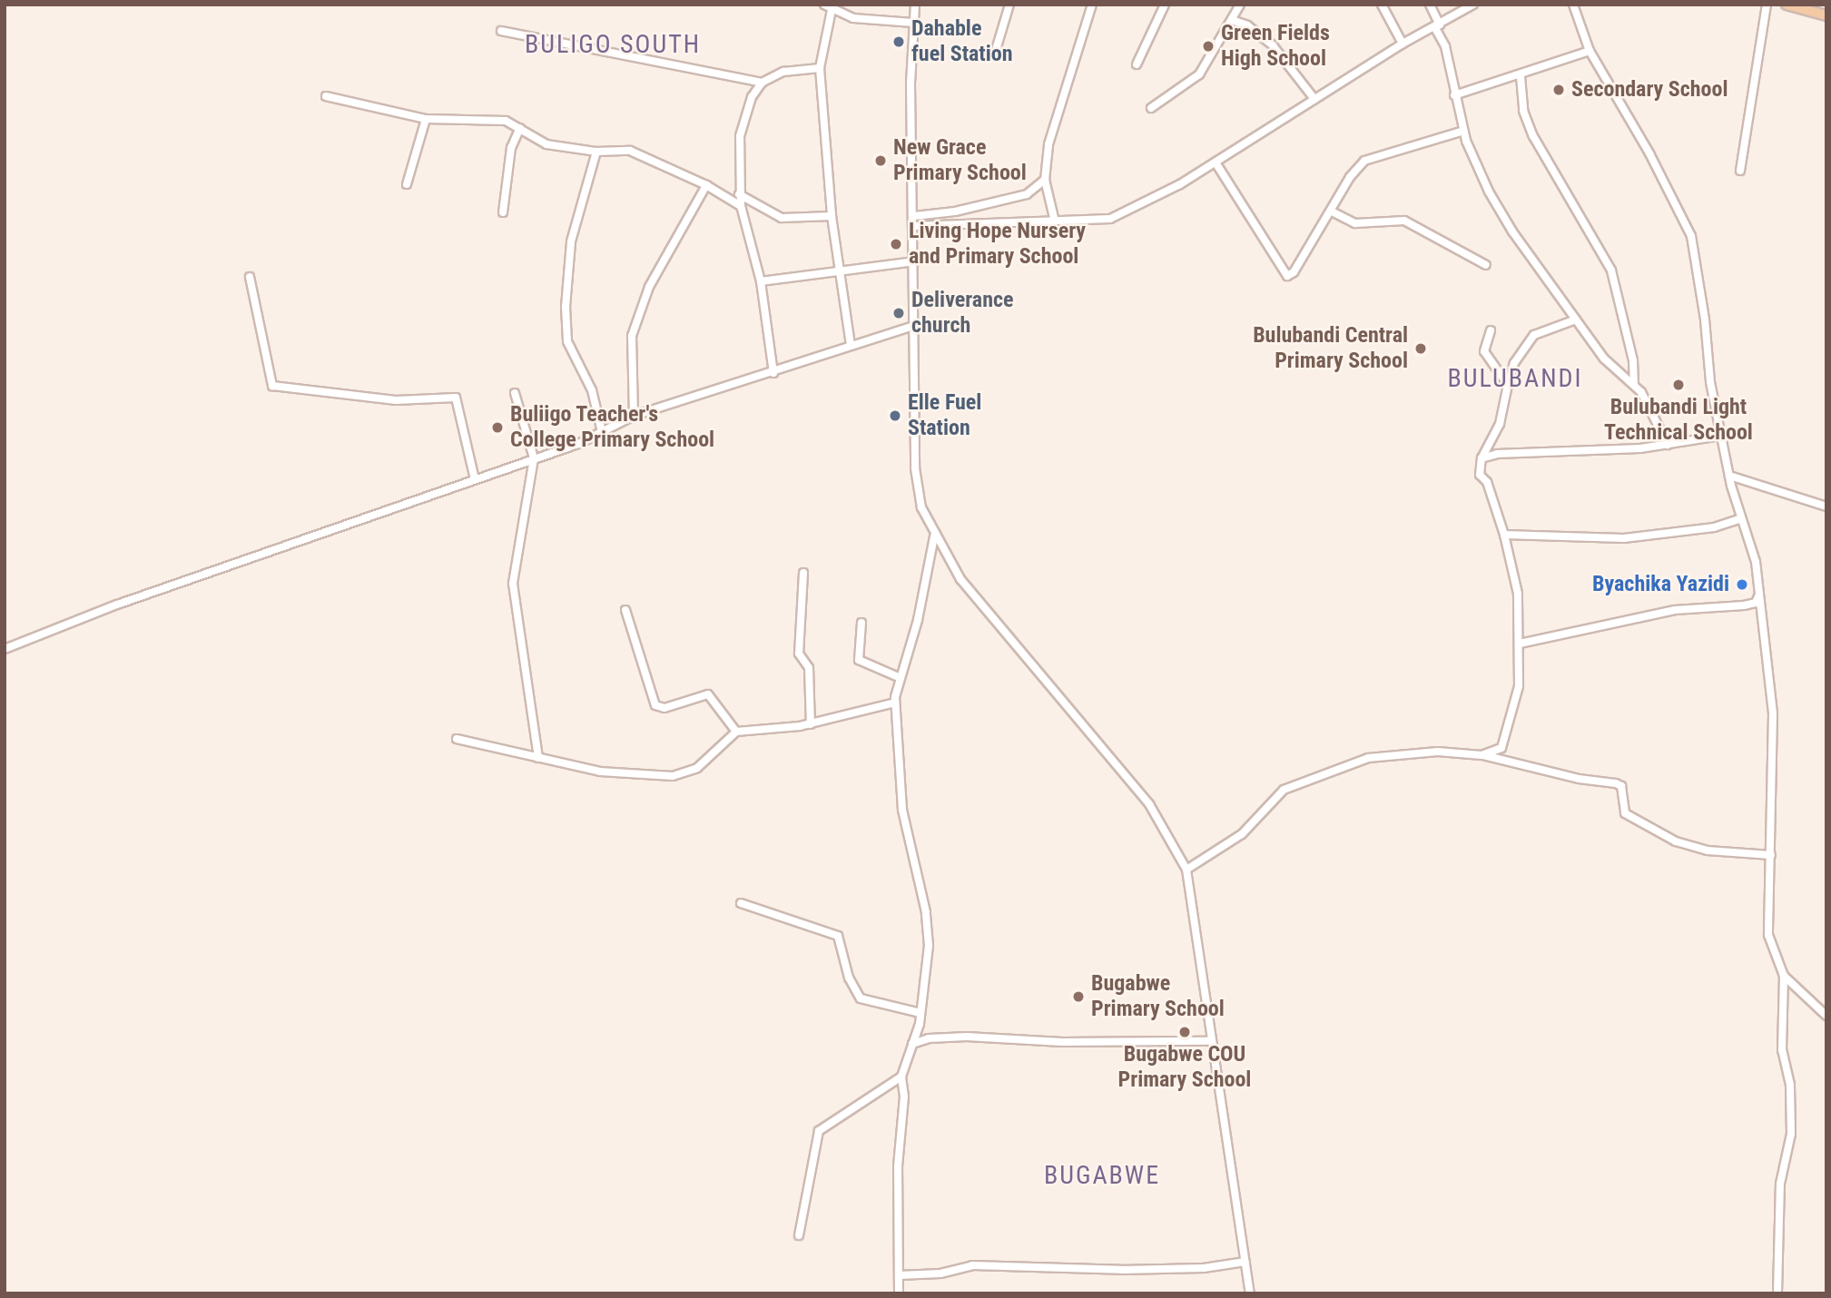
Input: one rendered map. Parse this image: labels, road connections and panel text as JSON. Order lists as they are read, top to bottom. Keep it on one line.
{"districts":["BULIGO SOUTH","BULUBANDI","BUGABWE"],"places":["Dahable fuel Station","Green Fields High School","Secondary School","New Grace Primary School","Living Hope Nursery and Primary School","Deliverance church","Bulubandi Central Primary School","Bulubandi Light Technical School","Elle Fuel Station","Buliigo Teacher's College Primary School","Byachika Yazidi","Bugabwe Primary School","Bugabwe COU Primary School"]}
